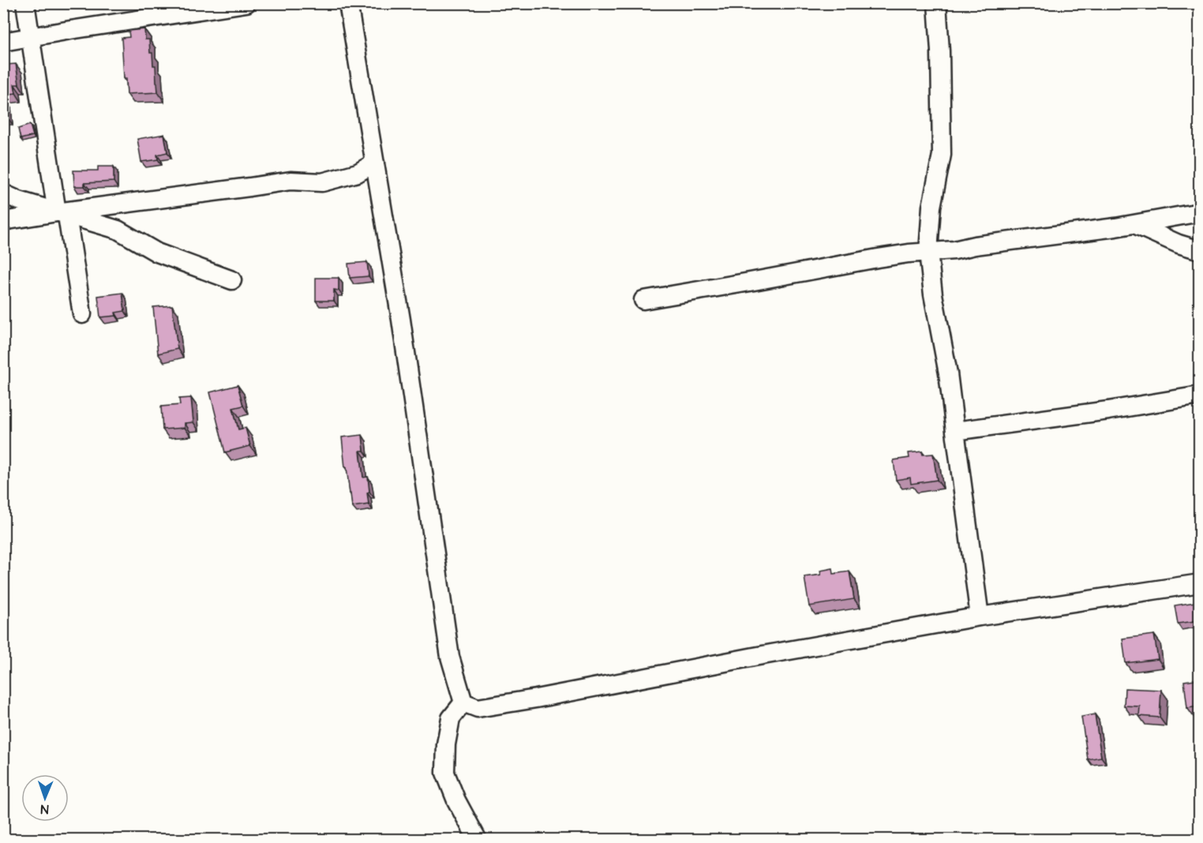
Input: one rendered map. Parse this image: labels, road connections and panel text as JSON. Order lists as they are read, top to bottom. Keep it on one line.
{"north":"bottom"}
